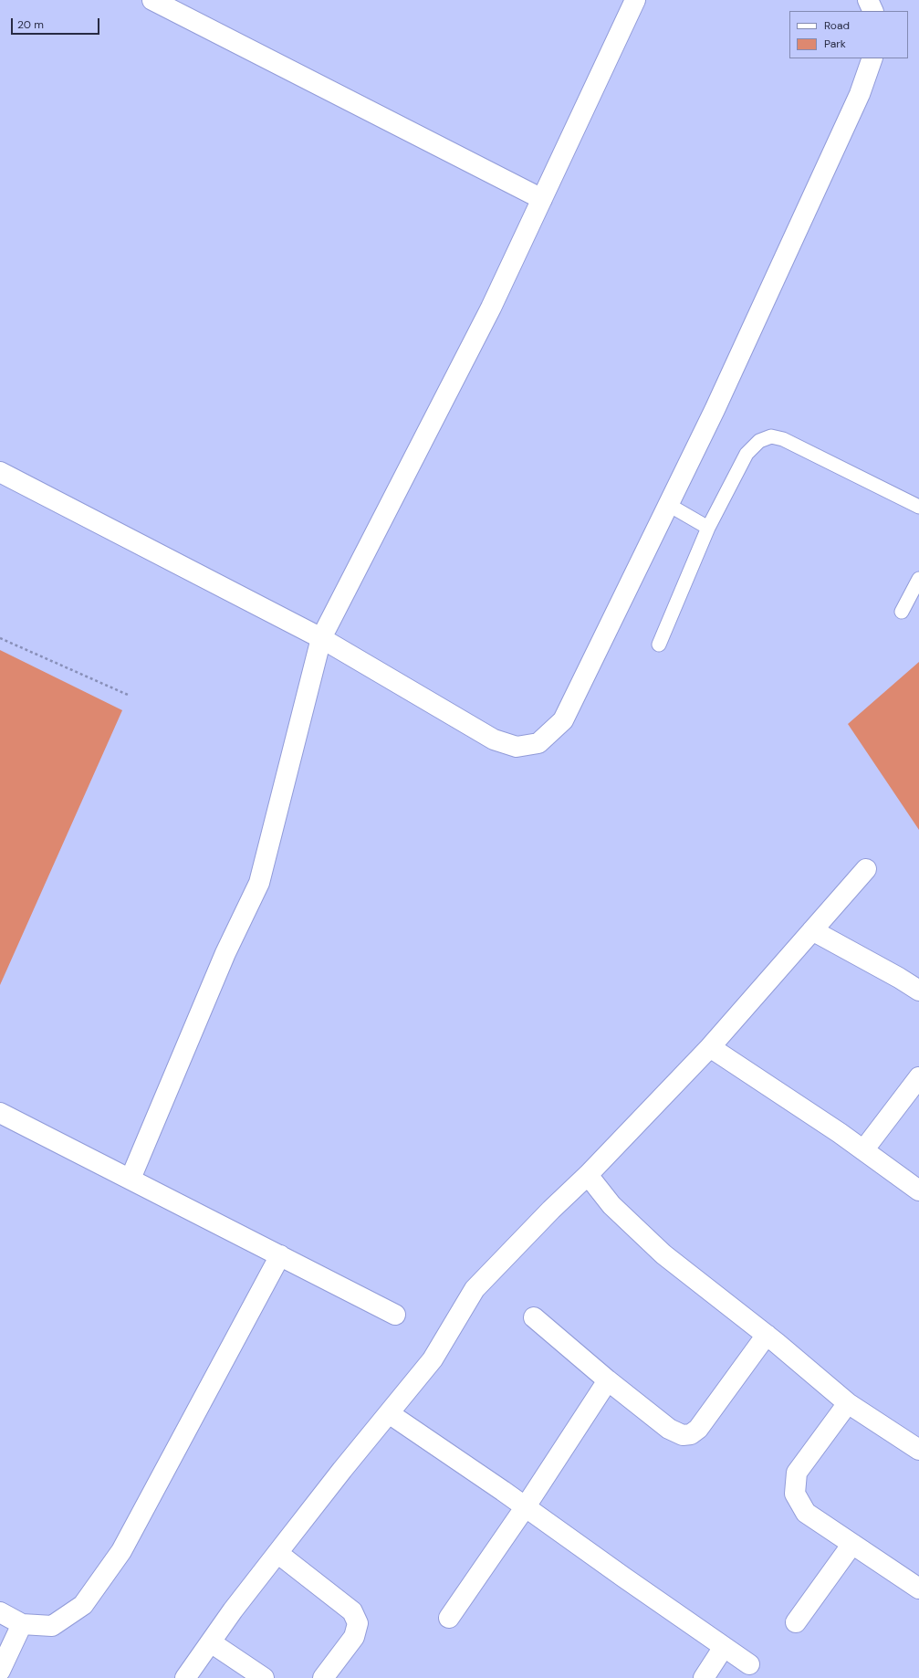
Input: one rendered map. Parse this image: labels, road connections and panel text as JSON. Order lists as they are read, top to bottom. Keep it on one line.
{"legend":["Road","Park"],"scale_bar":"20 m"}
